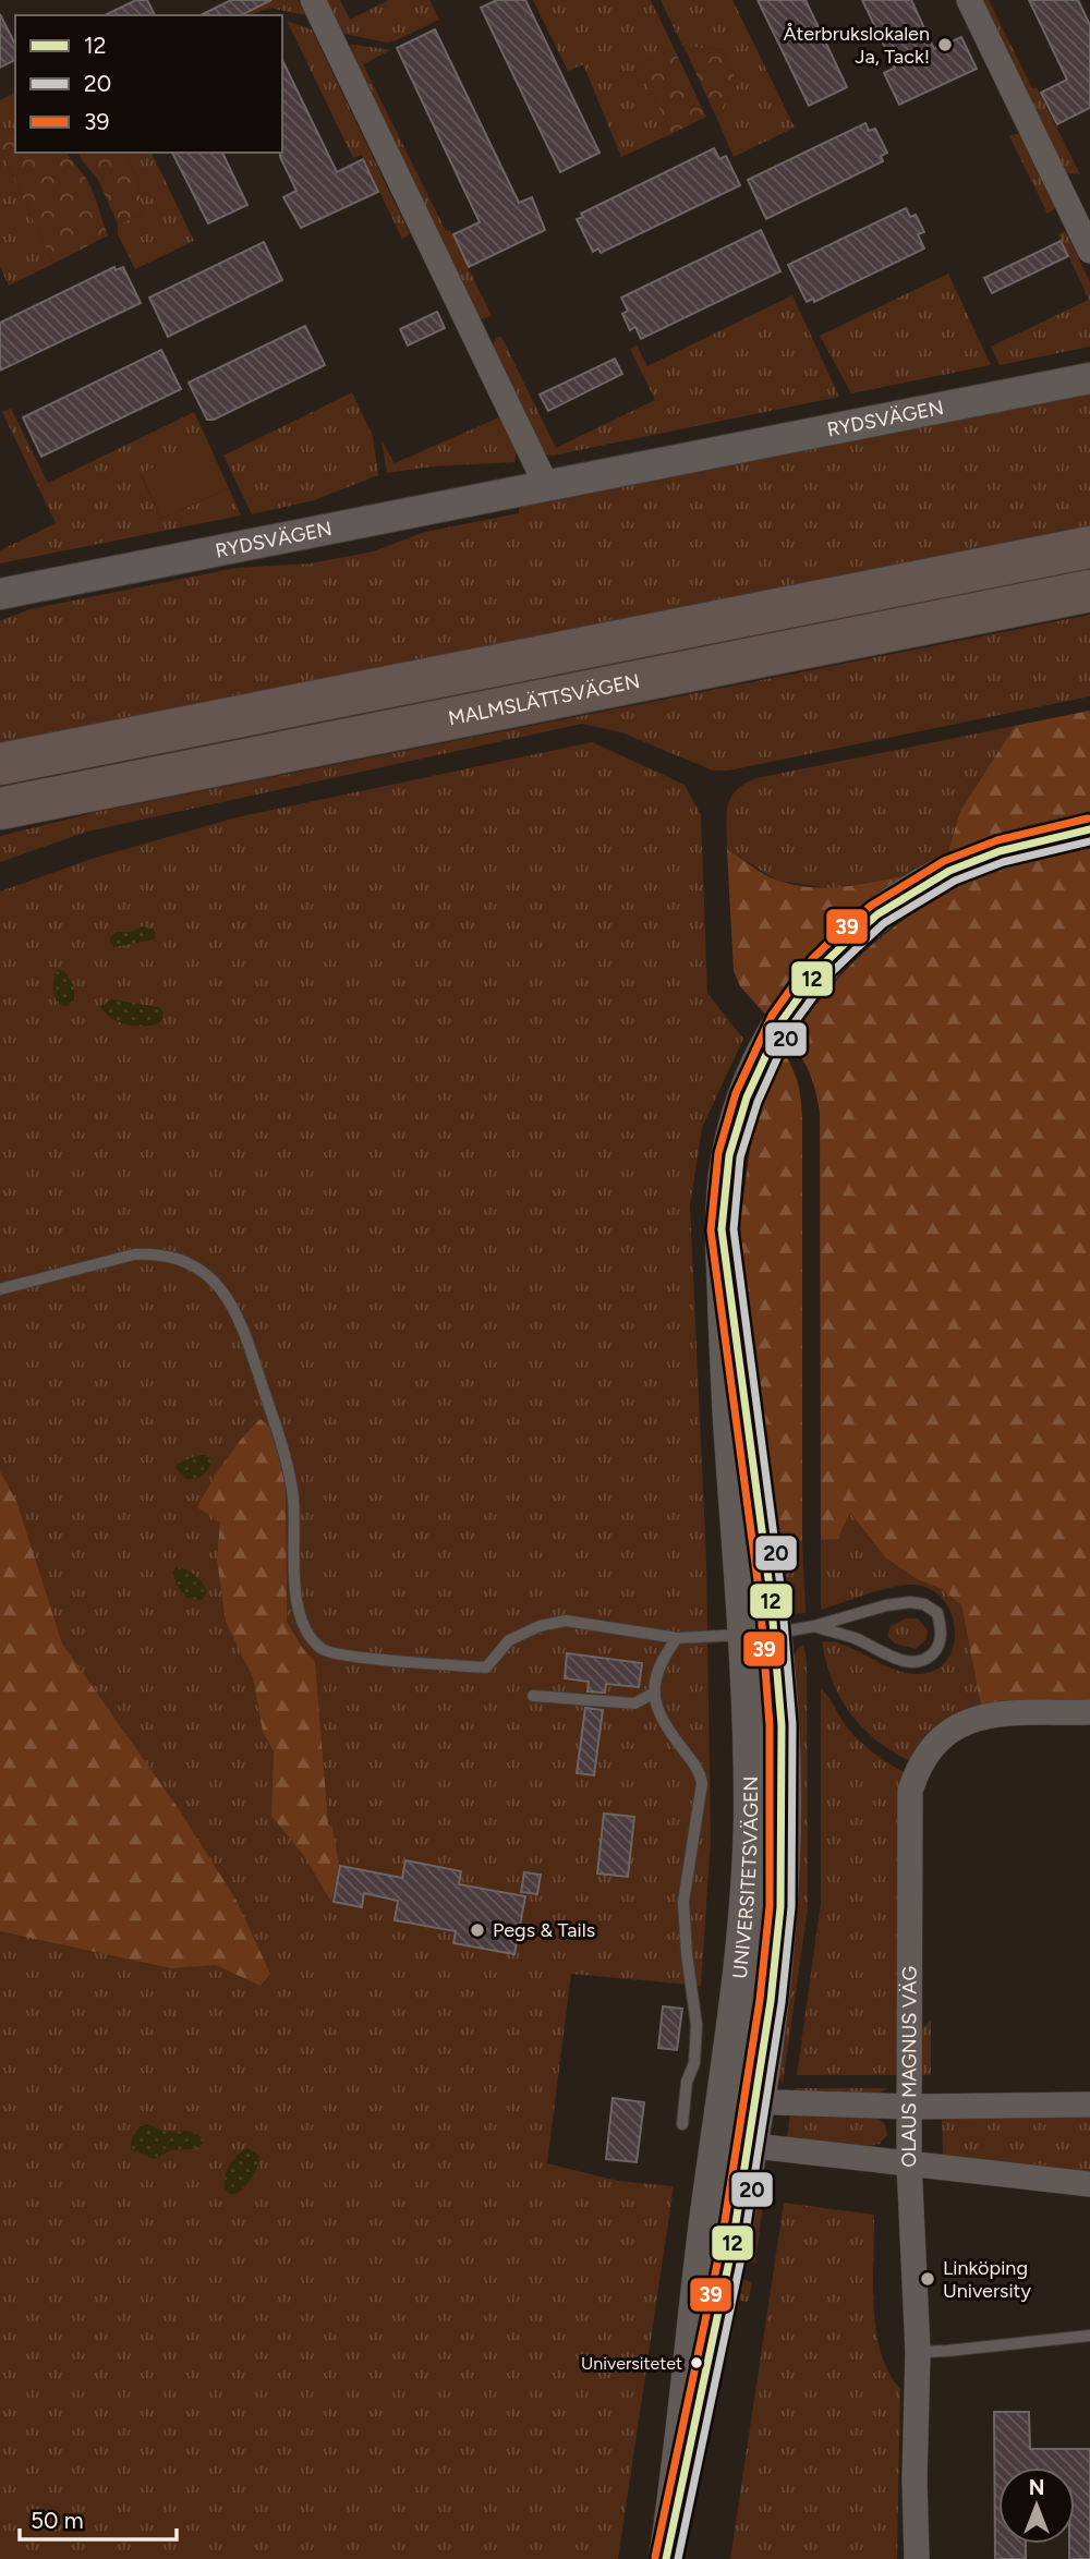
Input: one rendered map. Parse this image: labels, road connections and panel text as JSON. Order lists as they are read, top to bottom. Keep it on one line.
{"streets":{"highway":["MALMSLÄTTSVÄGEN"],"main road":["UNIVERSITETSVÄGEN"],"street":["RYDSVÄGEN","OLAUS MAGNUS VÄG"]},"places":["Återbrukslokalen Ja, Tack!","Pegs & Tails","Linköping University","Universitetet"],"lines":["transit line 39","transit line 12","transit line 20"],"legend":["12","20","39"],"scale_bar":"50 m","north":"top"}
